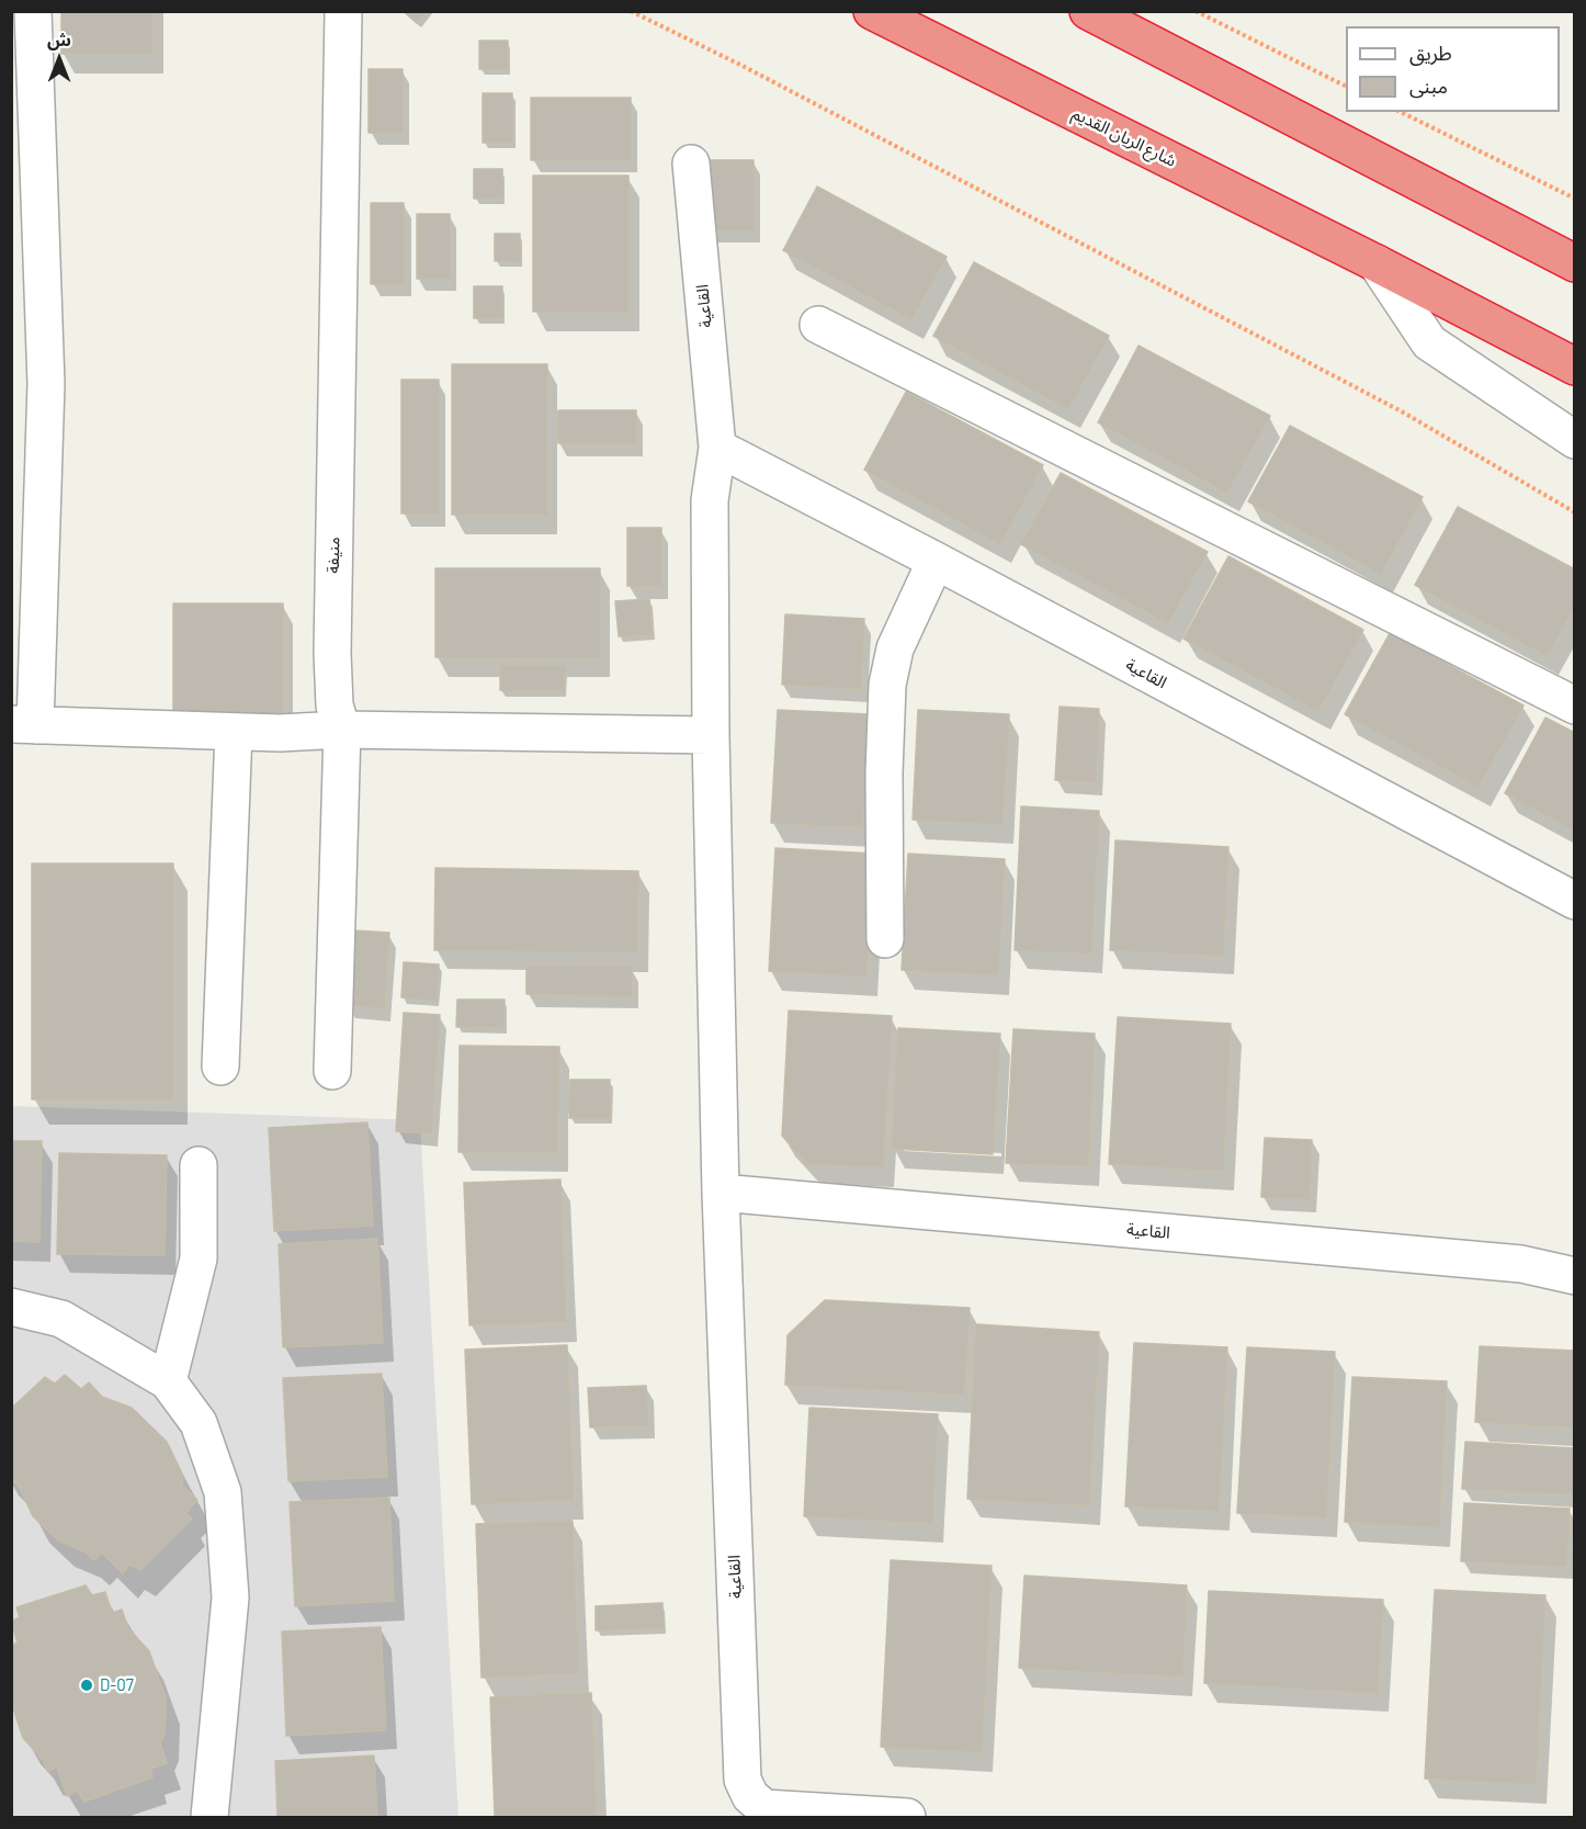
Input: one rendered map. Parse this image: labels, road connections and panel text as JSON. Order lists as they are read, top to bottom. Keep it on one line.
{"streets":{"highway":["شارع الريان القديم"],"street":["القاعية","منيفة"]},"places":["D-07"],"legend":["طريق","مبنى"],"north":"top"}
